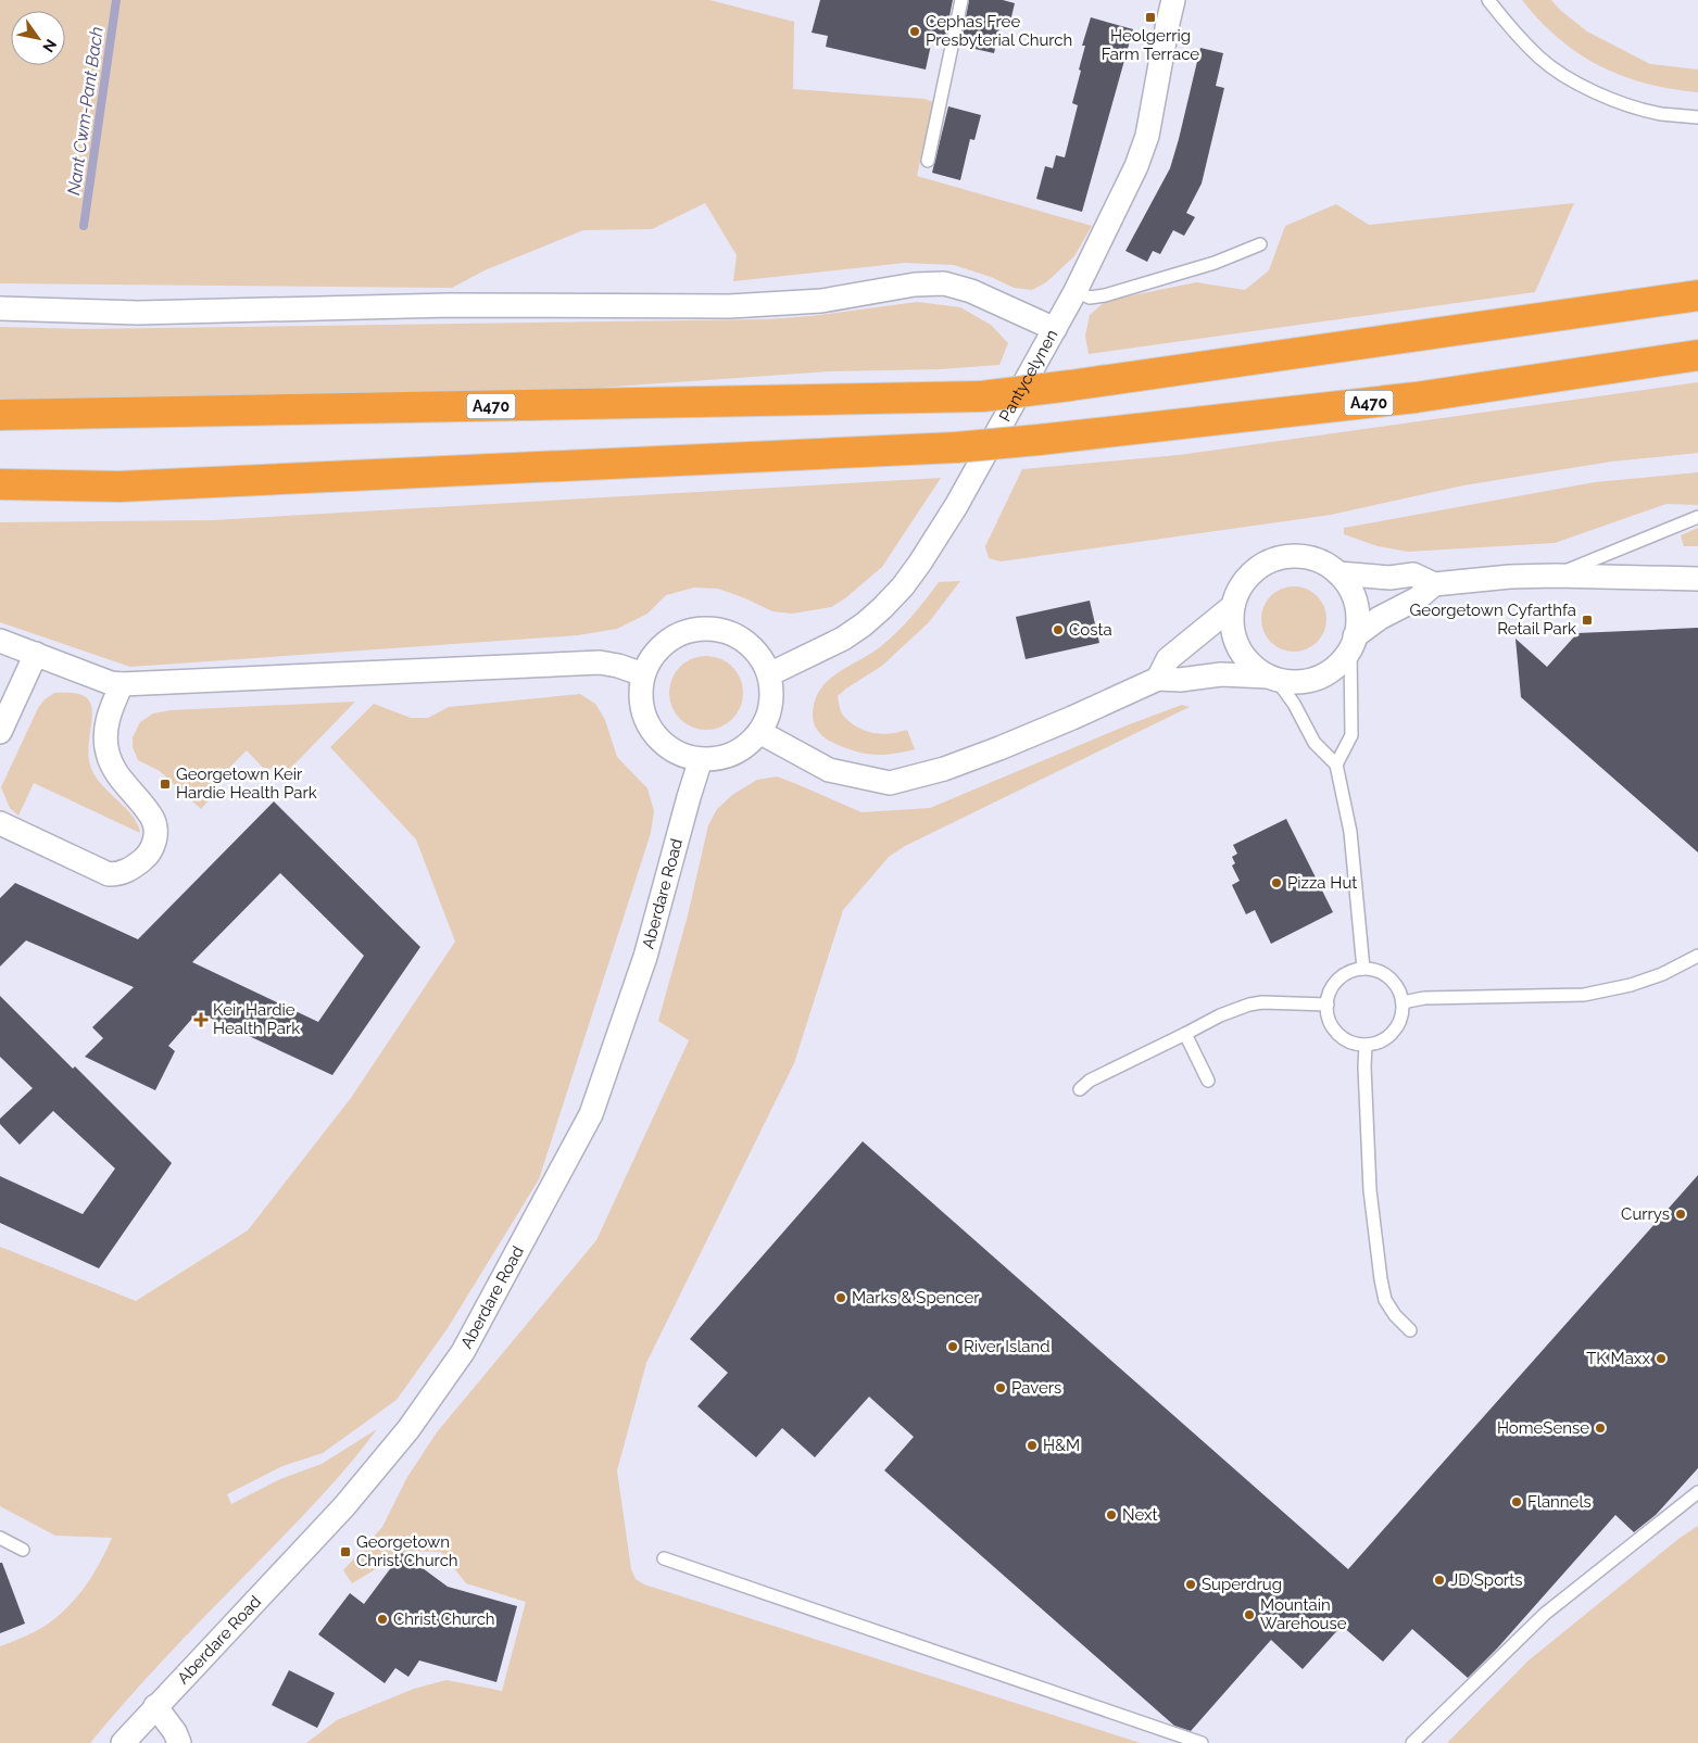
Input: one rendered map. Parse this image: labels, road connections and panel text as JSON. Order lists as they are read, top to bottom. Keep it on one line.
{"streets":{"highway":["A470"],"street":["Pantycelynen","Aberdare Road"]},"crossings":[["Pantycelynen","Aberdare Road"]],"water":["Nant Cwm-Pant Bach"],"places":{"transit":["Heolgerrig Farm Terrace","Georgetown Cyfarthfa Retail Park","Georgetown Keir Hardie Health Park","Georgetown Christ Church"],"other":["Cephas Free Presbyterial Church","Costa","Pizza Hut","Currys","Marks & Spencer","River Island","TK Maxx","Pavers","HomeSense","H&M","Flannels","Next","JD Sports","Superdrug","Mountain Warehouse","Christ Church"],"health":["Keir Hardie Health Park"]},"north":"bottom right"}
